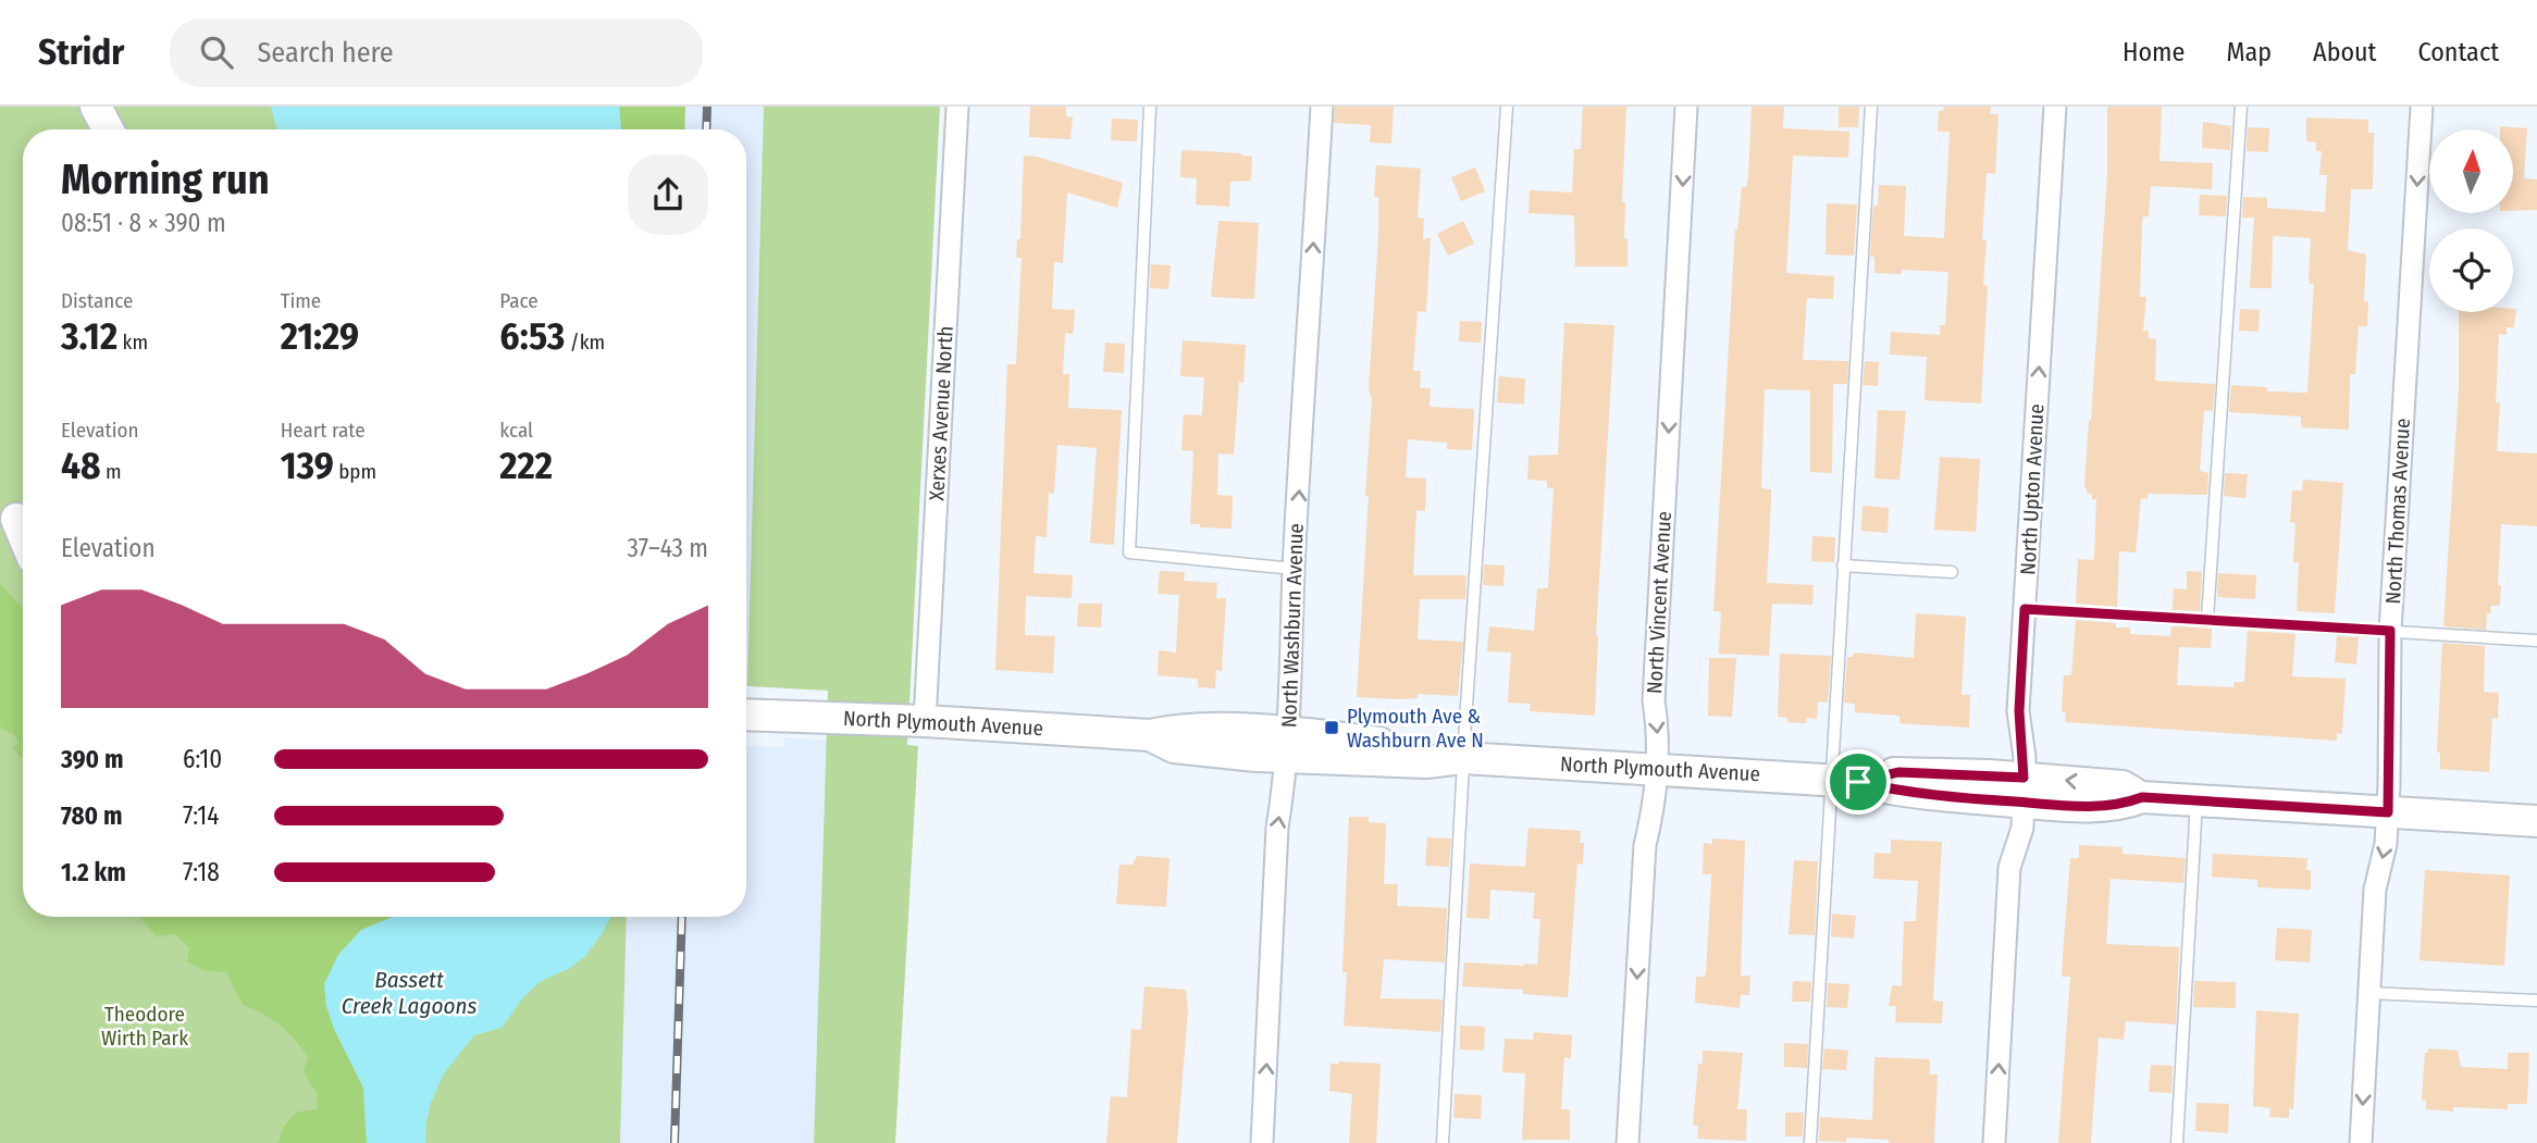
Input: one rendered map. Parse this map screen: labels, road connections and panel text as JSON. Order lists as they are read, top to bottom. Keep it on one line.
{"streets":{"street":["Xerxes Avenue North","North Upton Avenue","North Thomas Avenue","North Vincent Avenue","North Washburn Avenue","North Plymouth Avenue"]},"crossings":[["Xerxes Avenue North","North Plymouth Avenue"],["North Upton Avenue","North Plymouth Avenue"],["North Thomas Avenue","North Plymouth Avenue"],["North Vincent Avenue","North Plymouth Avenue"],["North Washburn Avenue","North Plymouth Avenue"]],"one_way":["North Upton Avenue","North Thomas Avenue","North Vincent Avenue","North Washburn Avenue"],"water":["Bassett Creek Lagoons"],"parks":["Theodore Wirth Park"],"places":{"transit":["Plymouth Ave & Washburn Ave N"]},"north":"top","page":{"header":"Stridr","search":"Search here","nav":["Home","Map","About","Contact"],"heading":["Morning run","08:51 · 8 × 390 m"],"stats":[["Distance","3.12 km"],["Time","21:29"],["Pace","6:53 /km"],["Elevation","48 m"],["Heart rate","139 bpm"],["kcal","222"]],"chart":["Elevation","37–43 m"],"list":[{"name":"390 m","note":"6:10"},{"name":"780 m","note":"7:14"},{"name":"1.2 km","note":"7:18"}]}}
